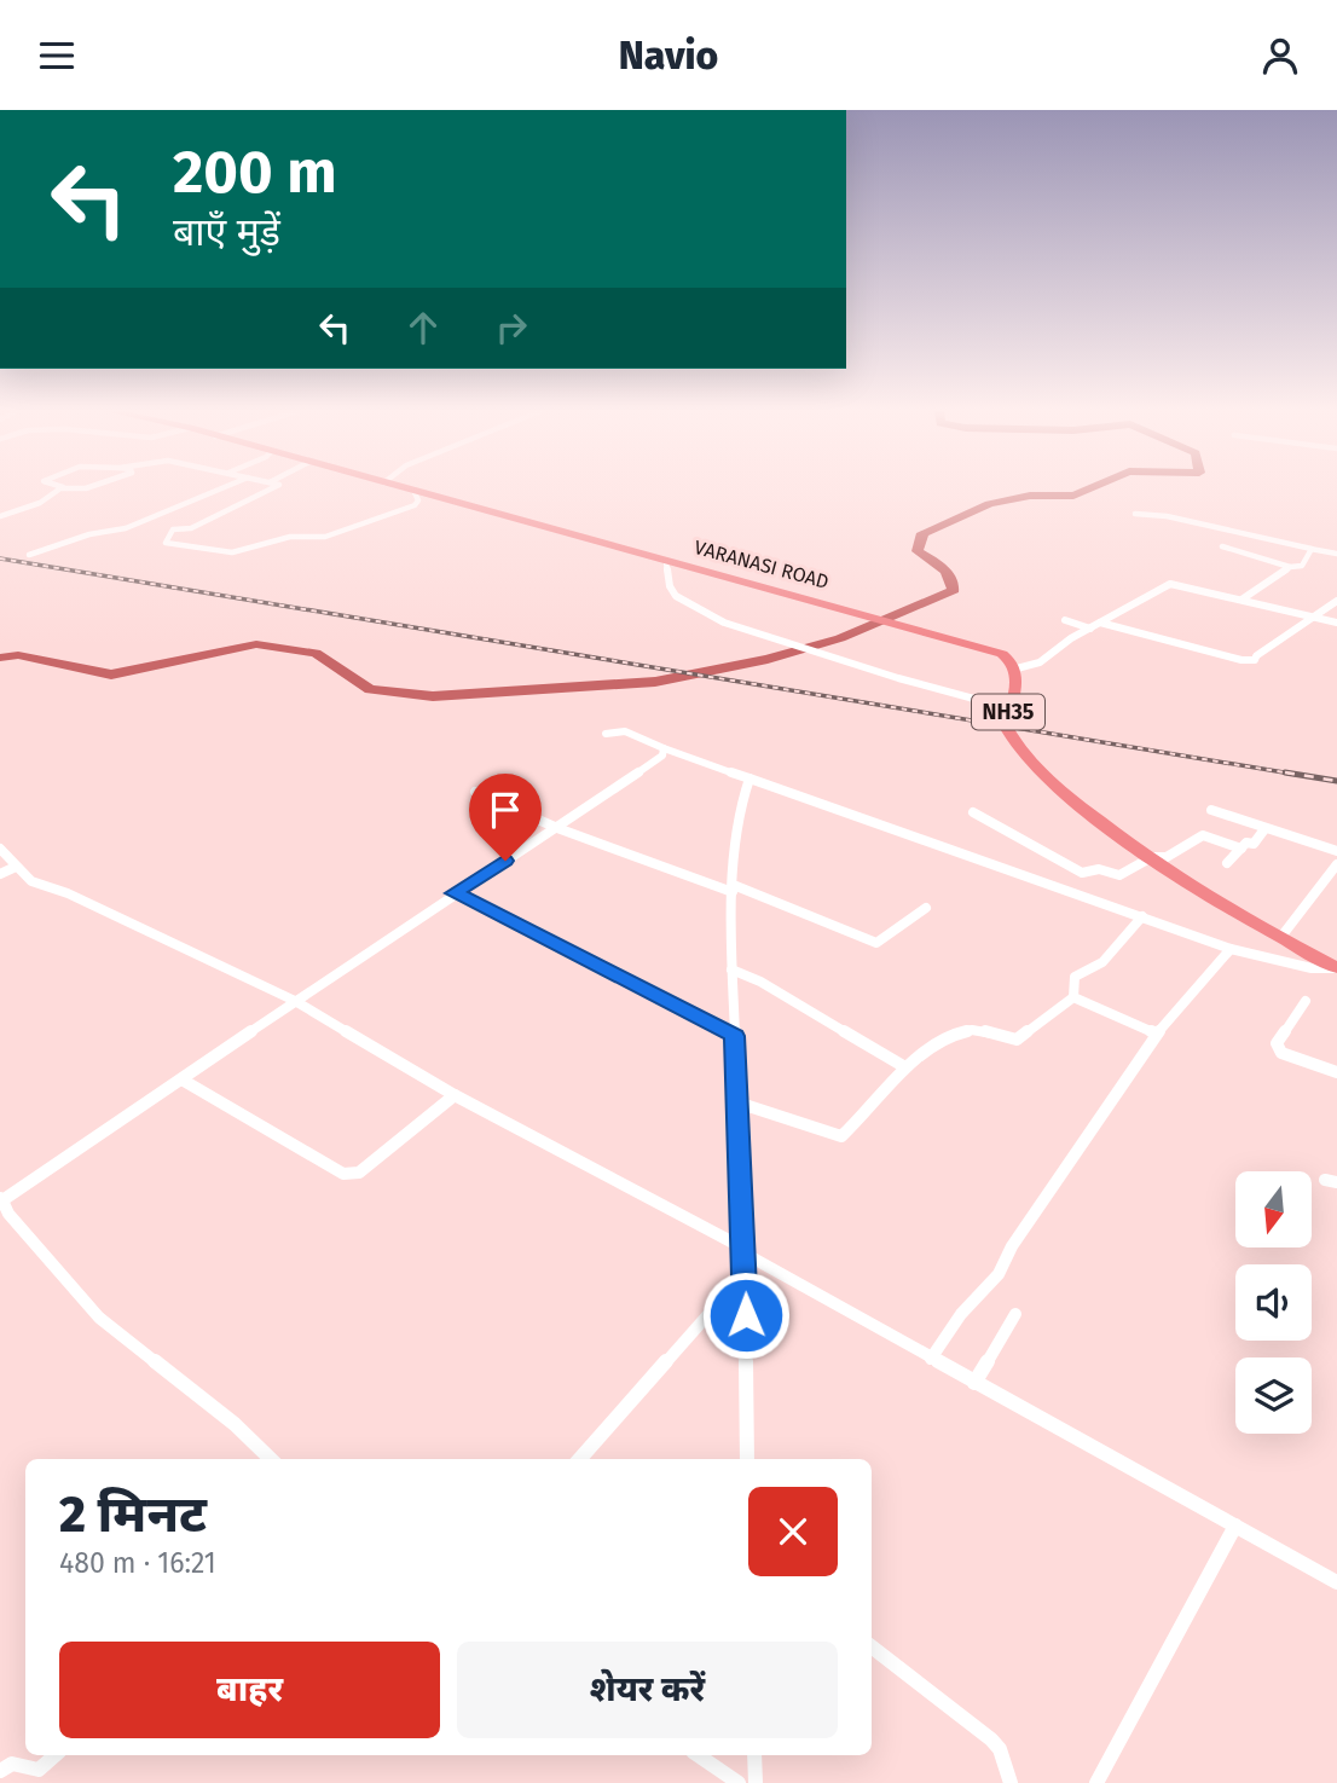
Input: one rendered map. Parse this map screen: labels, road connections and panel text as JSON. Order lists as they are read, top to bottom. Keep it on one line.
{"streets":{"highway":["VARANASI ROAD","NH35"]},"crossings":[["VARANASI ROAD","NH35"]],"north":"bottom","page":{"header":"Navio","turn":["200 m","बाएँ मुड़ें"],"heading":["2 मिनट","480 m · 16:21"],"buttons":["बाहर","शेयर करें"]}}
